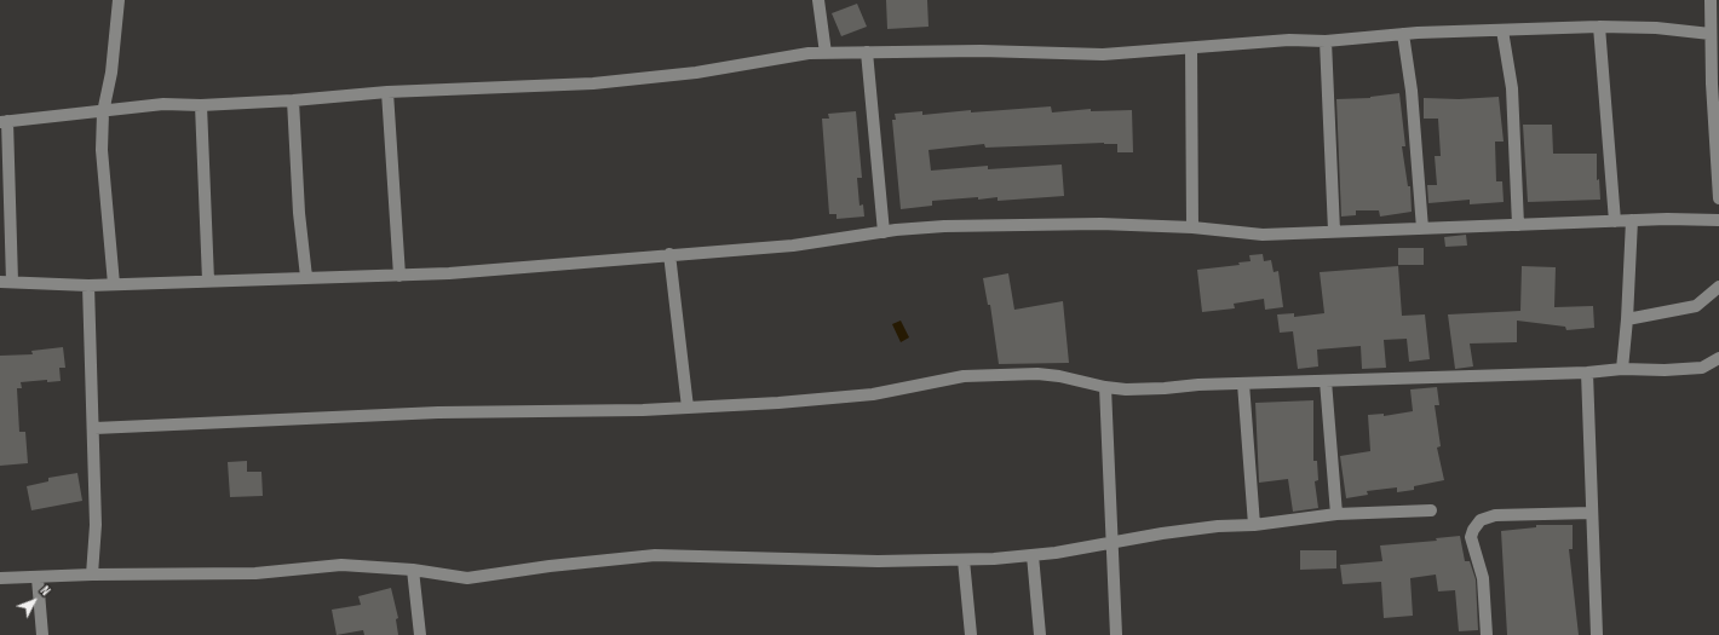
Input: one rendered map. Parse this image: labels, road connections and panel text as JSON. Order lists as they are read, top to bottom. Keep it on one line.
{"north":"top right"}
